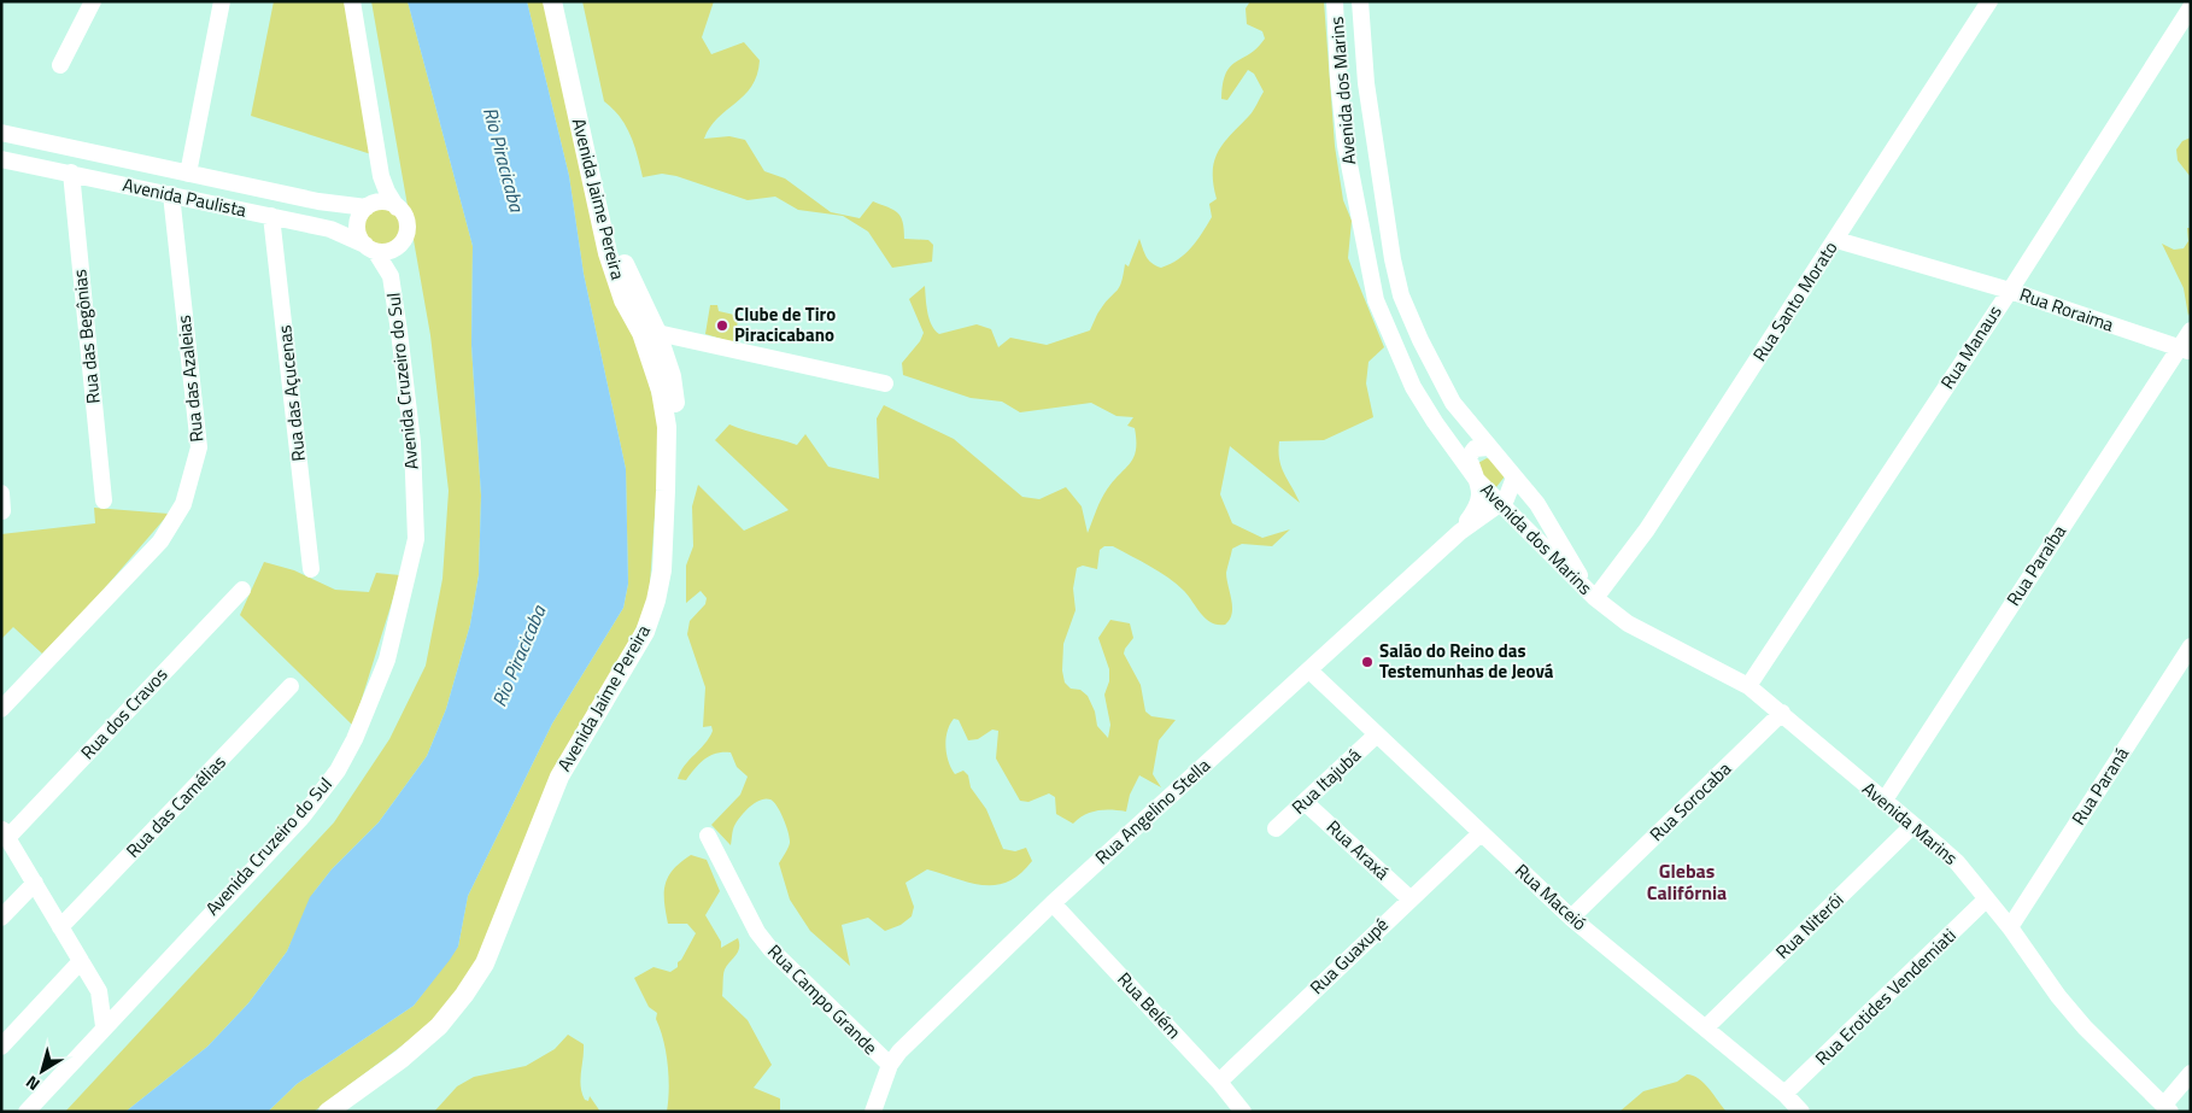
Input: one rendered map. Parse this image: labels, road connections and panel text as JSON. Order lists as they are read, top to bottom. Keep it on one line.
{"streets":{"main road":["Avenida Jaime Pereira"],"street":["Avenida dos Marins","Avenida Paulista","Rua Santo Morato","Rua Roraima","Rua das Begônias","Rua Manaus","Rua das Azaleias","Avenida Cruzeiro do Sul","Rua das Açucenas","Rua Paraíba","Rua dos Cravos","Rua Itajubá","Rua Paraná","Rua Sorocaba","Rua das Camélias","Rua Angelino Stella","Avenida Marins","Rua Araxá","Rua Maceió","Rua Niterói","Rua Guaxupé","Rua Erotides Vendemiati","Rua Campo Grande","Rua Belém"]},"crossings":[["Avenida dos Marins","Rua Santo Morato"],["Avenida dos Marins","Avenida Marins"],["Avenida Paulista","Rua das Begônias"],["Avenida Paulista","Rua das Azaleias"],["Avenida Paulista","Avenida Cruzeiro do Sul"],["Avenida Paulista","Rua das Açucenas"],["Rua Santo Morato","Rua Roraima"],["Rua Santo Morato","Avenida Marins"],["Rua Roraima","Rua Manaus"],["Rua Roraima","Rua Paraíba"],["Rua Manaus","Avenida Marins"],["Rua Paraíba","Avenida Marins"],["Rua Itajubá","Rua Araxá"],["Rua Itajubá","Rua Maceió"],["Rua Paraná","Avenida Marins"],["Rua Sorocaba","Avenida Marins"],["Rua Sorocaba","Rua Maceió"],["Rua Angelino Stella","Rua Maceió"],["Rua Angelino Stella","Rua Campo Grande"],["Rua Angelino Stella","Rua Belém"],["Avenida Marins","Rua Niterói"],["Avenida Marins","Rua Erotides Vendemiati"],["Rua Araxá","Rua Guaxupé"],["Rua Maceió","Rua Niterói"],["Rua Maceió","Rua Guaxupé"],["Rua Maceió","Rua Erotides Vendemiati"],["Rua Guaxupé","Rua Belém"]],"districts":["Glebas Califórnia"],"water":["Rio Piracicaba"],"places":["Clube de Tiro Piracicabano","Salão do Reino das Testemunhas de Jeová"],"north":"bottom left"}
